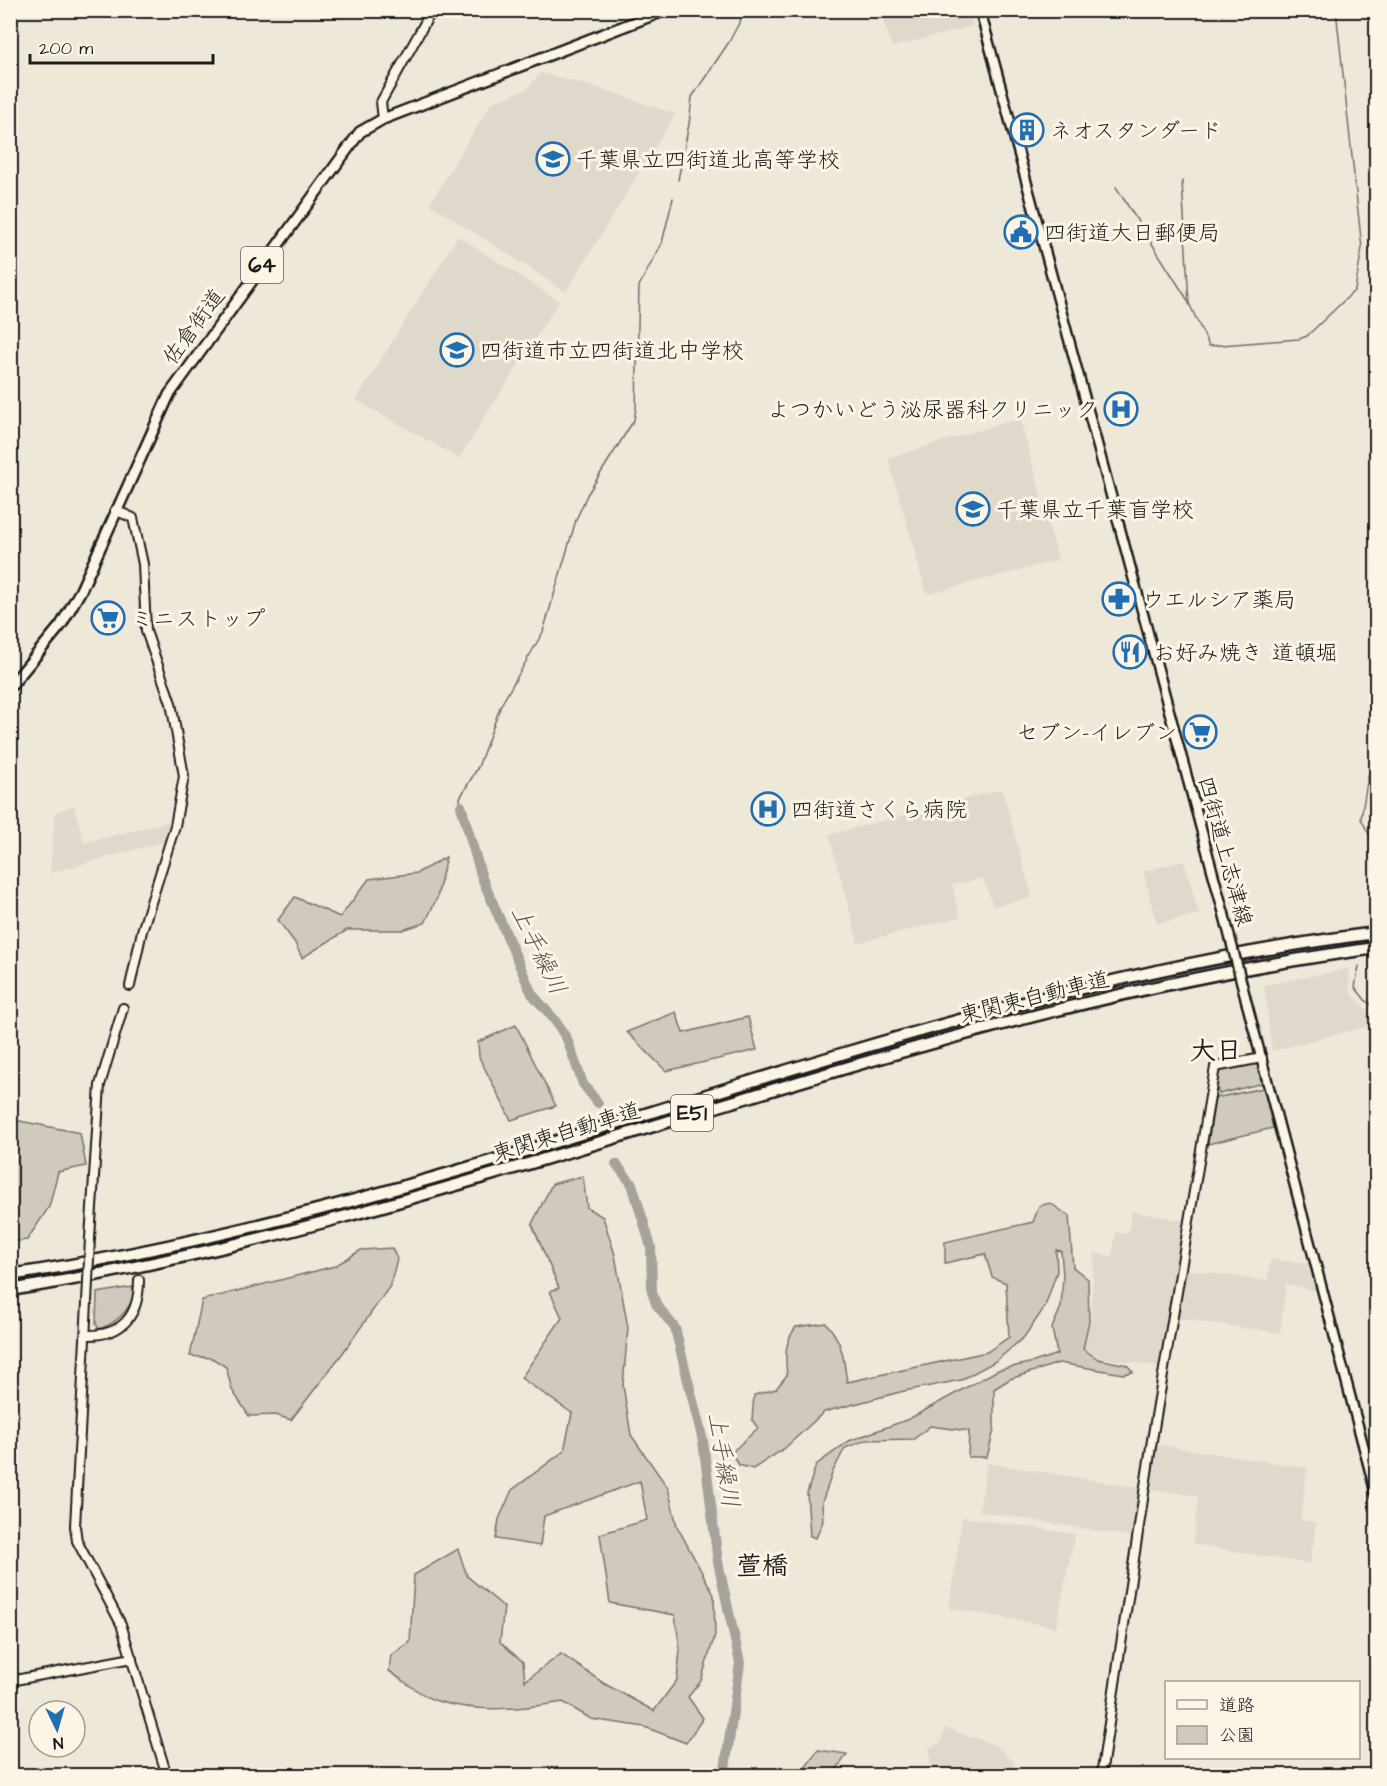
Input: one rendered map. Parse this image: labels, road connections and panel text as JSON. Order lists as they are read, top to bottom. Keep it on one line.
{"streets":{"highway":["東関東自動車道","E51"],"main road":["64","佐倉街道","四街道上志津線"]},"districts":["大日","萱橋"],"water":["上手繰川"],"places":{"building":["ネオスタンダード"],"school or university":["千葉県立四街道北高等学校","四街道市立四街道北中学校","千葉県立千葉盲学校"],"public building":["四街道大日郵便局"],"hospital":["よつかいどう泌尿器科クリニック","四街道さくら病院"],"pharmacy":["ウエルシア薬局"],"supermarket":["ミニストップ","セブン-イレブン"],"restaurant":["お好み焼き 道頓堀"]},"legend":["道路","公園"],"scale_bar":"200 m","north":"bottom"}
